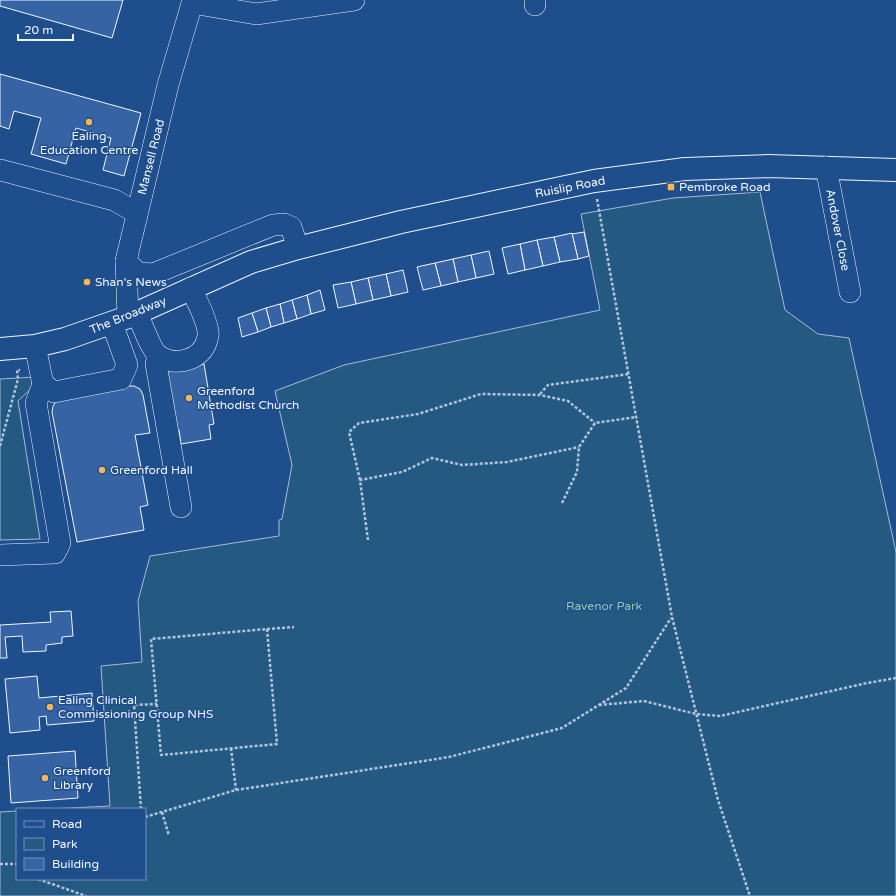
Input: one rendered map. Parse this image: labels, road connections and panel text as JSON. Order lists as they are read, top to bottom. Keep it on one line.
{"streets":{"main road":["Ruislip Road","The Broadway"],"street":["Mansell Road","Andover Close"]},"crossings":[["Mansell Road","The Broadway"],["Ruislip Road","Andover Close"],["Ruislip Road","The Broadway"]],"parks":["Ravenor Park"],"places":{"other":["Ealing Education Centre","Shan's News","Greenford Methodist Church","Greenford Hall","Ealing Clinical Commissioning Group NHS","Greenford Library"],"transit":["Pembroke Road"]},"legend":["Road","Park","Building"],"scale_bar":"20 m"}
